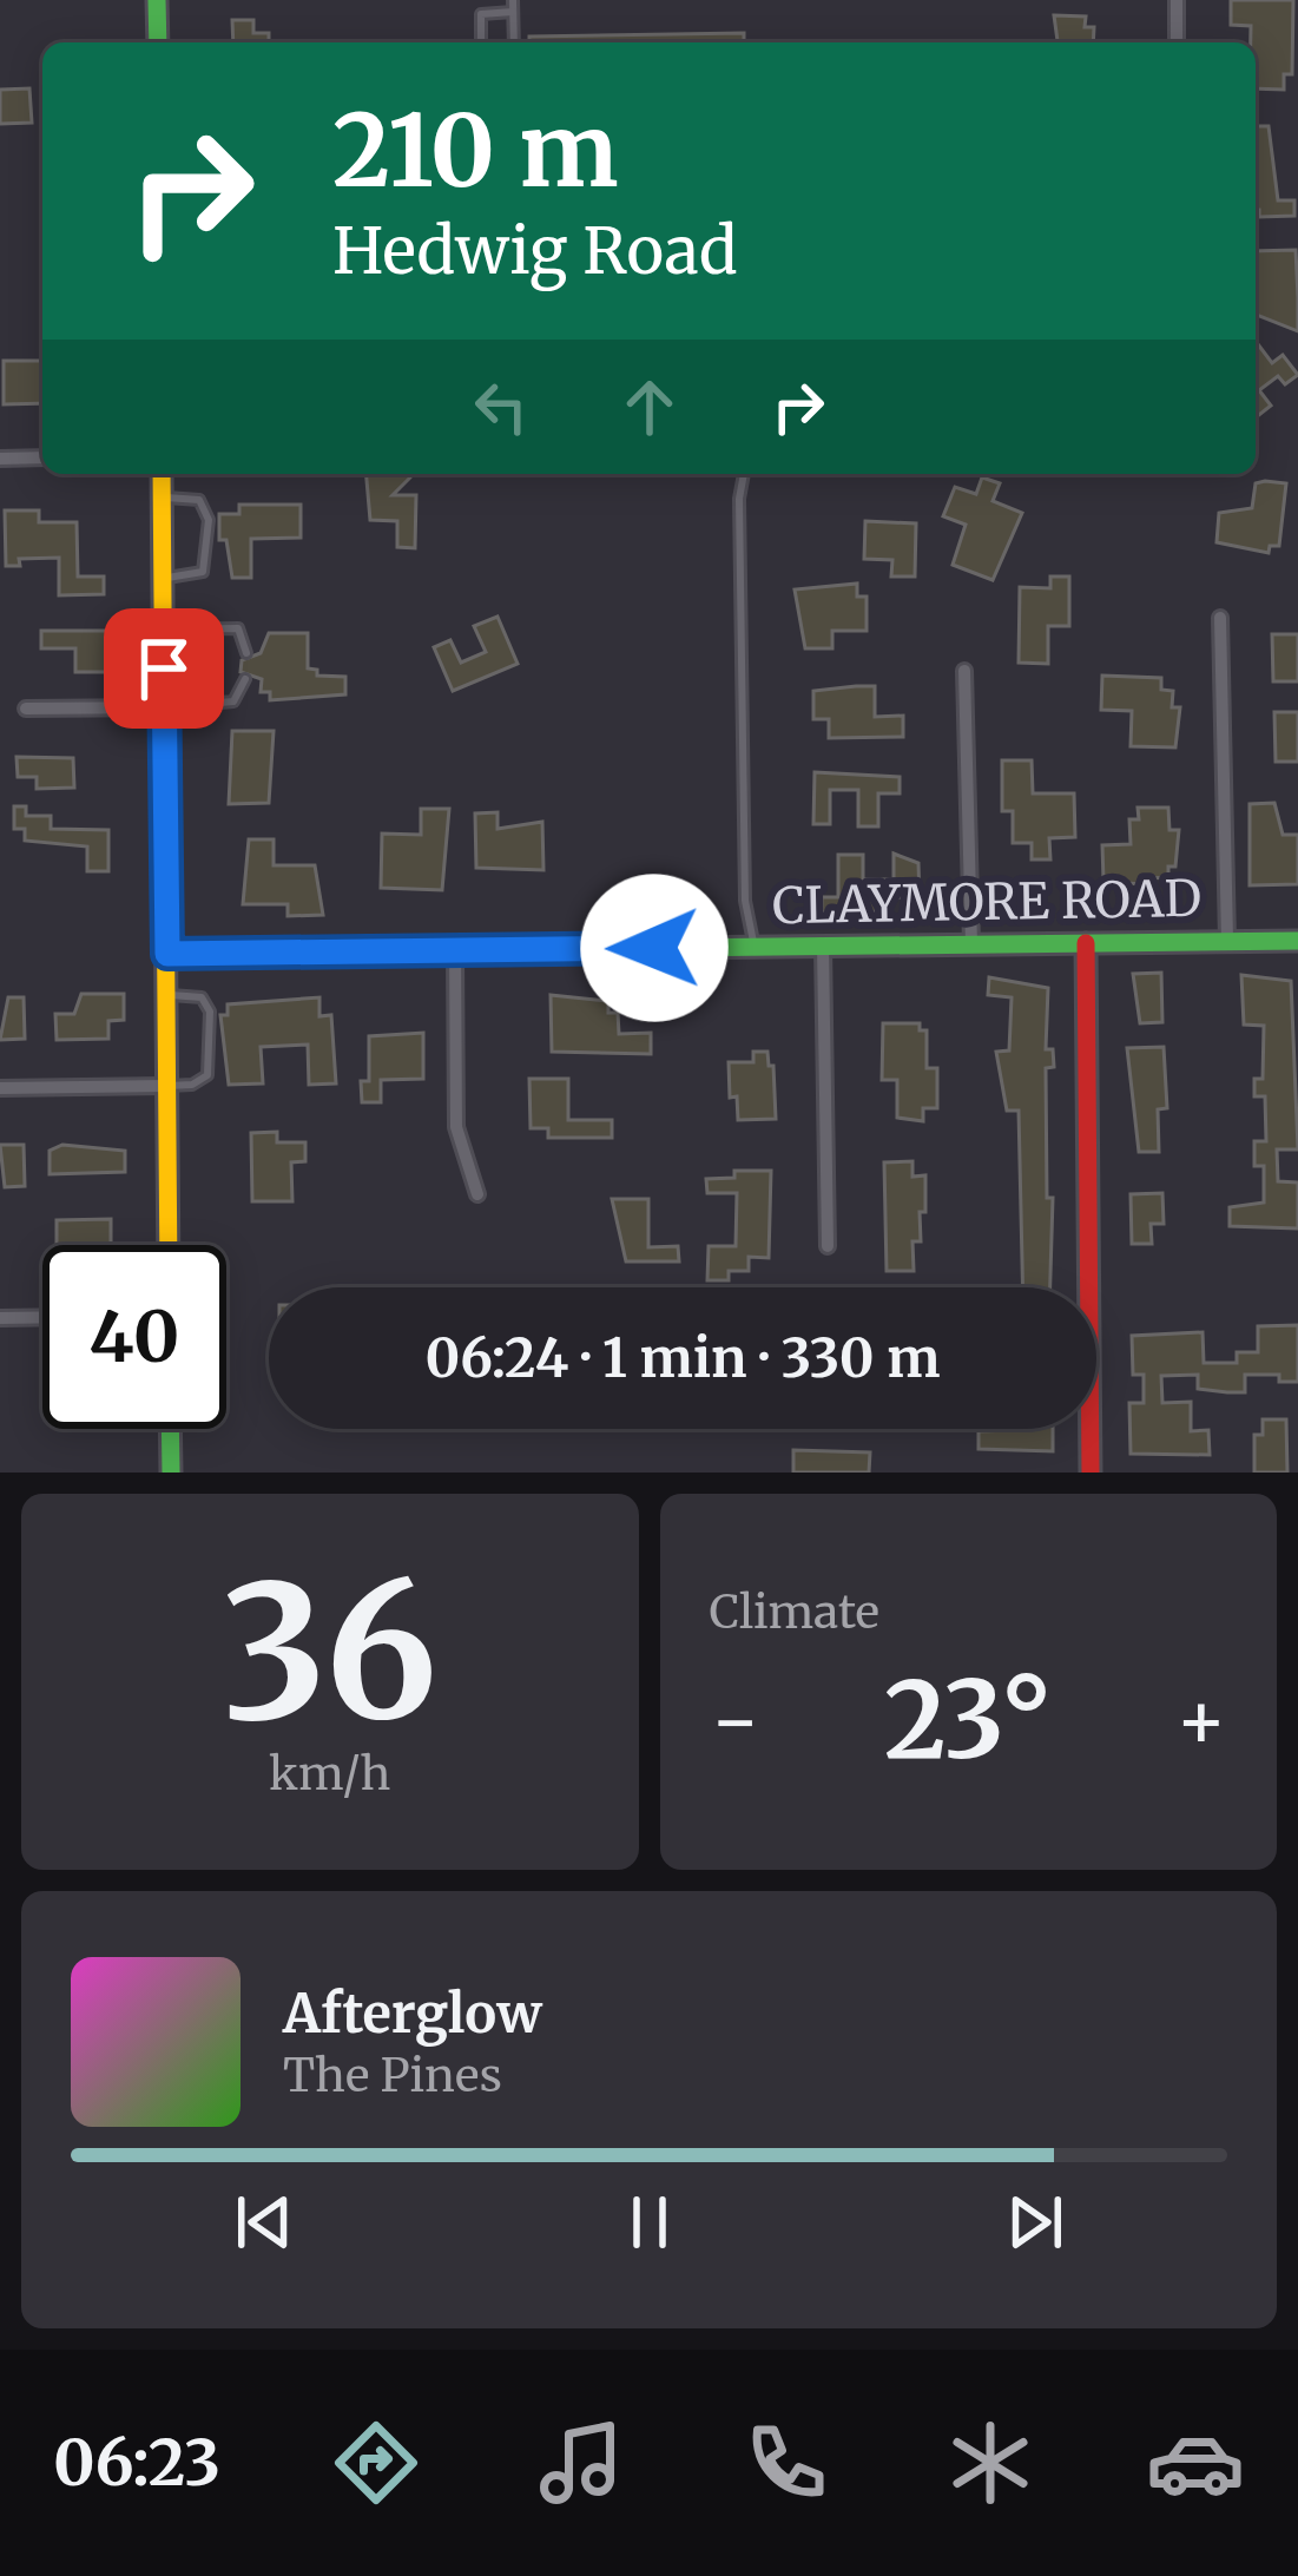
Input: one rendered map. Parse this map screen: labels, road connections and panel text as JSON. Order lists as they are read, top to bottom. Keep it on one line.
{"streets":{"street":["CLAYMORE ROAD"]},"page":{"turn":["210 m","Hedwig Road"],"limit":"40","trip":"06:24 · 1 min · 330 m","tile":[["36","km/h"],"Climate"],"heat":["−","23°","+"],"song":["Afterglow","The Pines"],"tabs":"06:23"}}
